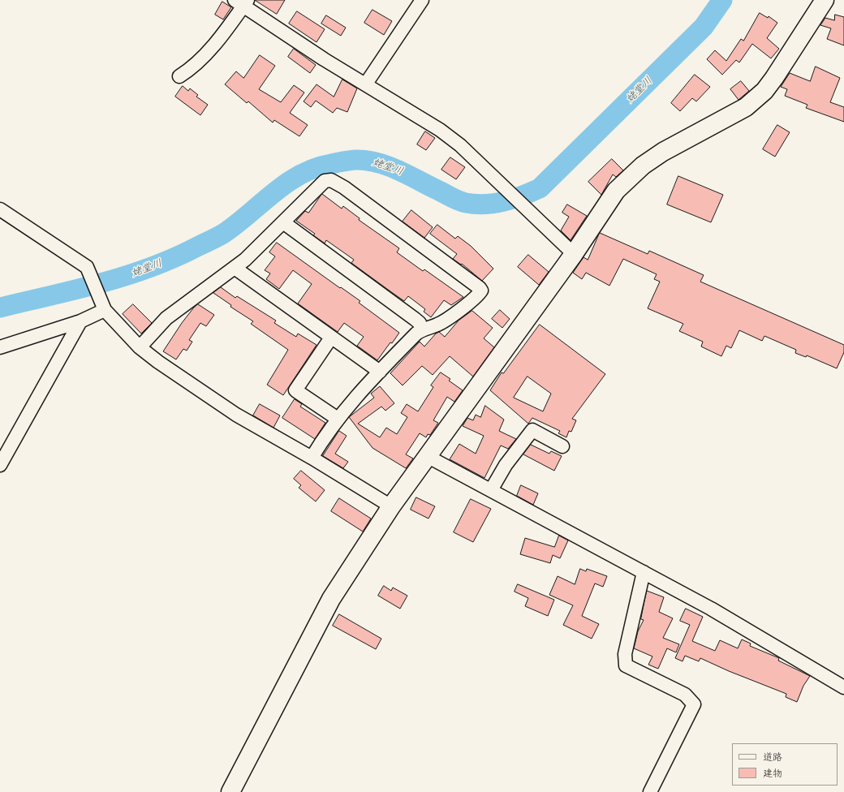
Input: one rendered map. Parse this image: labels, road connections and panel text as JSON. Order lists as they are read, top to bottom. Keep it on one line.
{"water":["姥堂川"],"legend":["道路","建物"]}
